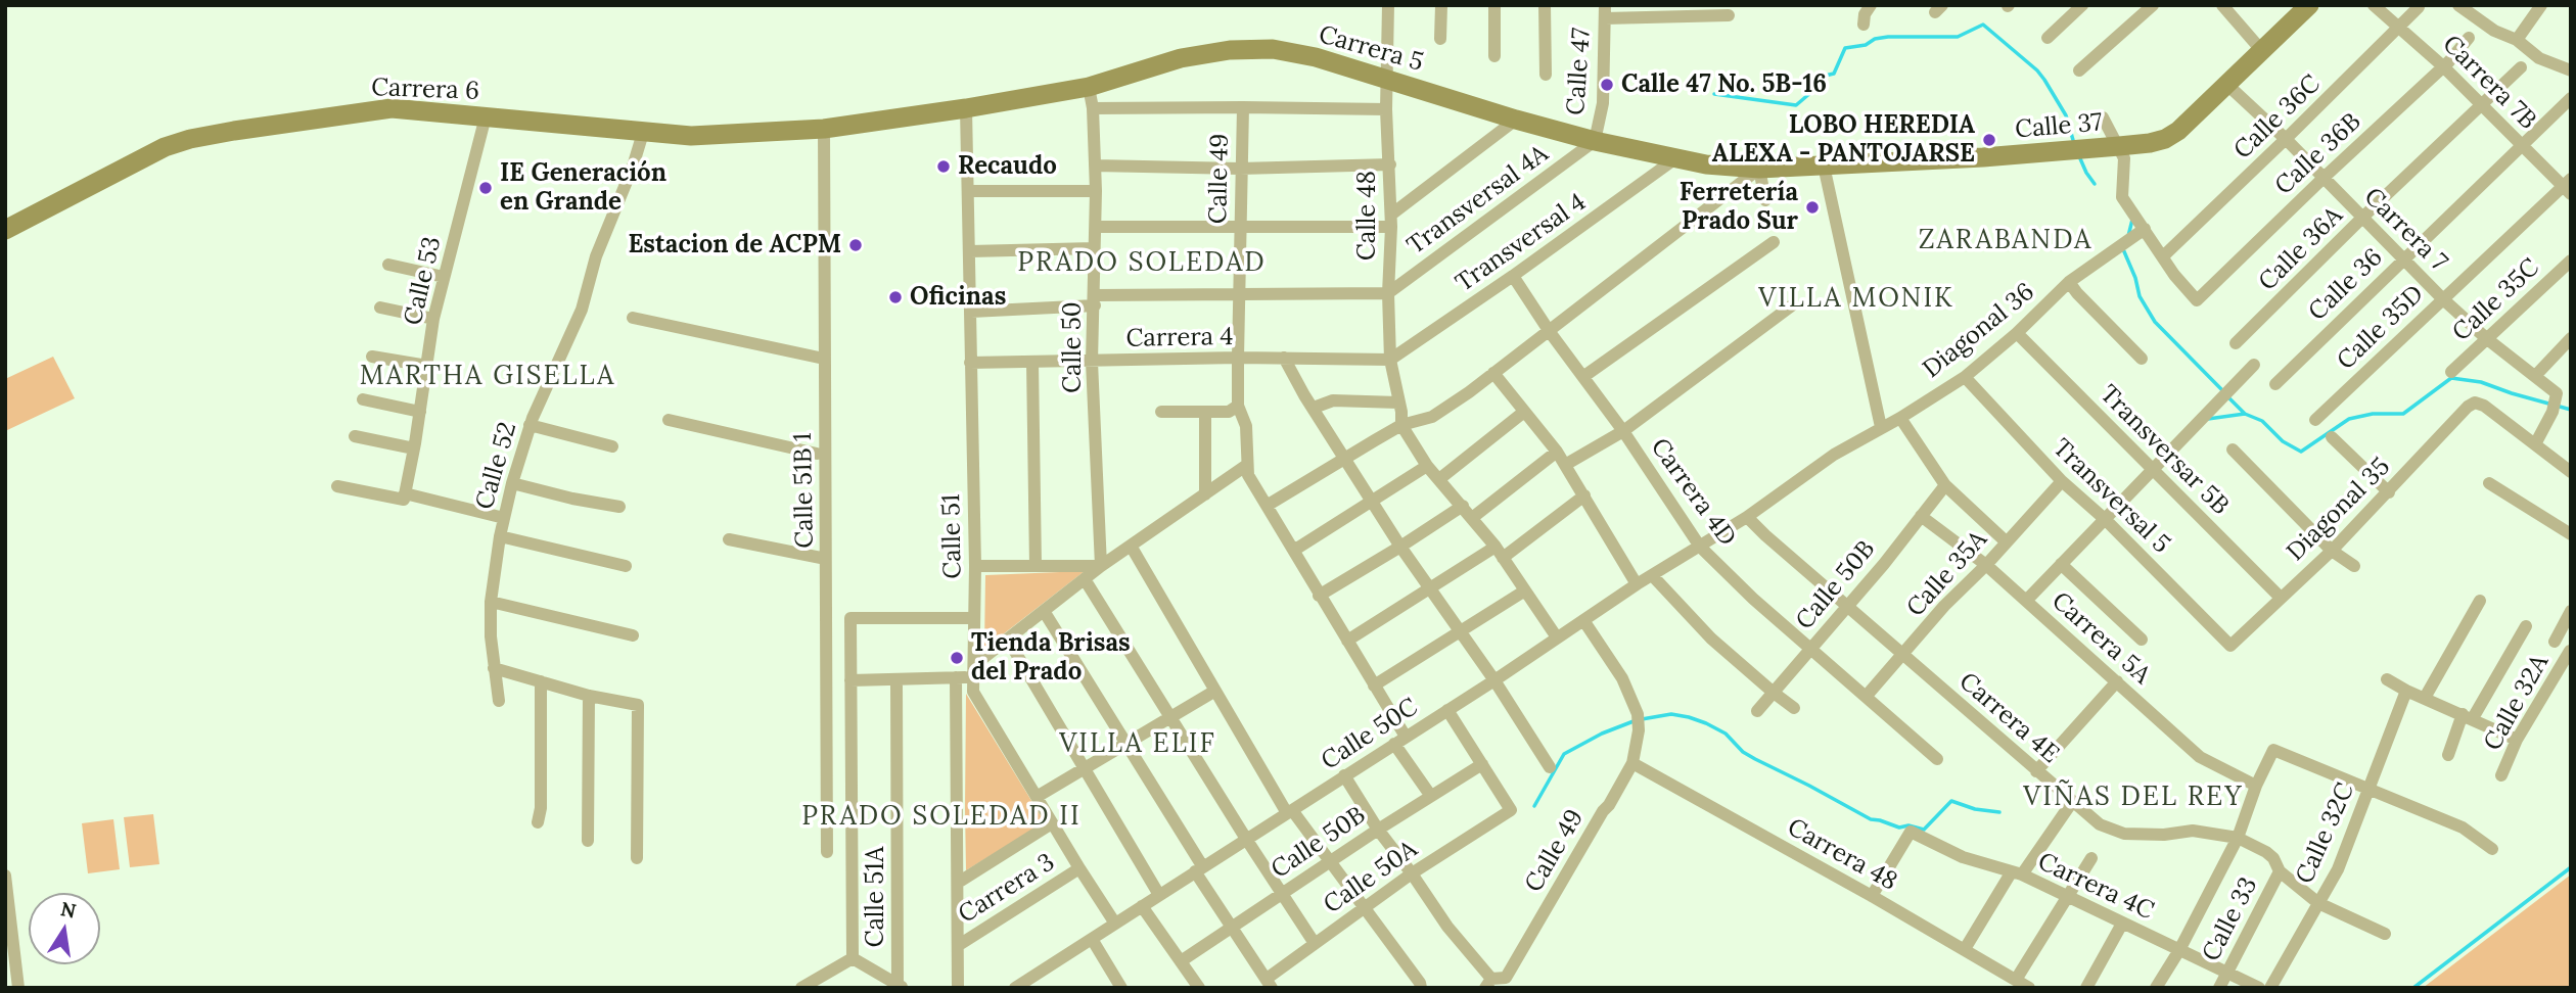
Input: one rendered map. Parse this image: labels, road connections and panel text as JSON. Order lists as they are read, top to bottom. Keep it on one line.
{"streets":{"main road":["Carrera 5","Carrera 6","Calle 37"],"street":["Calle 47","Carrera 7B","Calle 36C","Calle 36B","Calle 49","Transversal 4A","Calle 48","Carrera 7","Transversal 4","Calle 36A","Calle 53","Calle 36","Calle 35C","Calle 35D","Diagonal 36","Carrera 4","Calle 50","Transversar 5B","Calle 52","Calle 51B 1","Carrera 4D","Transversal 5","Diagonal 35","Calle 51","Calle 35A","Calle 50B","Carrera 5A","Calle 32A","Carrera 4E","Calle 50C","Calle 32C","Carrera 48","Calle 50A","Carrera 4C","Carrera 3","Calle 51A","Calle 33"]},"crossings":[["Carrera 5","Calle 47"],["Carrera 5","Carrera 6"],["Carrera 5","Calle 37"],["Carrera 5","Transversal 4A"],["Carrera 5","Calle 48"],["Carrera 5","Transversal 4"],["Carrera 5","Calle 50"],["Carrera 5","Calle 51B 1"],["Carrera 5","Calle 51"],["Calle 47","Transversal 4A"],["Carrera 7B","Calle 36C"],["Carrera 7B","Calle 36B"],["Carrera 7B","Calle 36A"],["Carrera 7B","Calle 36"],["Carrera 7B","Calle 35D"],["Carrera 6","Calle 53"],["Carrera 6","Calle 52"],["Carrera 6","Calle 51B 1"],["Calle 36C","Calle 36B"],["Calle 36C","Carrera 7"],["Calle 37","Carrera 7"],["Calle 36B","Carrera 7"],["Calle 49","Carrera 4"],["Calle 49","Calle 50C"],["Calle 49","Carrera 48"],["Transversal 4A","Calle 48"],["Calle 48","Transversal 4"],["Calle 48","Carrera 4"],["Carrera 7","Calle 36A"],["Carrera 7","Calle 36"],["Carrera 7","Calle 35C"],["Carrera 7","Calle 35D"],["Carrera 7","Diagonal 35"],["Transversal 4","Carrera 4"],["Transversal 4","Carrera 4D"],["Diagonal 36","Transversar 5B"],["Diagonal 36","Transversal 5"],["Diagonal 36","Carrera 4E"],["Diagonal 36","Calle 50C"],["Carrera 4","Calle 50"],["Carrera 4","Calle 51"],["Transversar 5B","Diagonal 35"],["Carrera 4D","Calle 35A"],["Carrera 4D","Calle 50B"],["Carrera 4D","Calle 50C"],["Transversal 5","Diagonal 35"],["Transversal 5","Calle 35A"],["Calle 51","Calle 50C"],["Calle 51","Carrera 3"],["Calle 35A","Carrera 5A"],["Calle 35A","Carrera 4E"],["Calle 50B","Carrera 5A"],["Calle 50B","Carrera 4E"],["Calle 50B","Calle 50A"],["Carrera 4E","Calle 50C"],["Carrera 4E","Calle 32C"],["Carrera 4E","Calle 33"],["Carrera 48","Carrera 4C"],["Carrera 4C","Calle 33"]],"districts":["ZARABANDA","PRADO SOLEDAD","VILLA MONIK","MARTHA GISELLA","VILLA ELIF","VIÑAS DEL REY","PRADO SOLEDAD II"],"places":["Calle 47 No. 5B-16","LOBO HEREDIA ALEXA - PANTOJARSE","Recaudo","IE Generación en Grande","Ferretería Prado Sur","Estacion de ACPM","Oficinas","Tienda Brisas del Prado"],"north":"top"}
